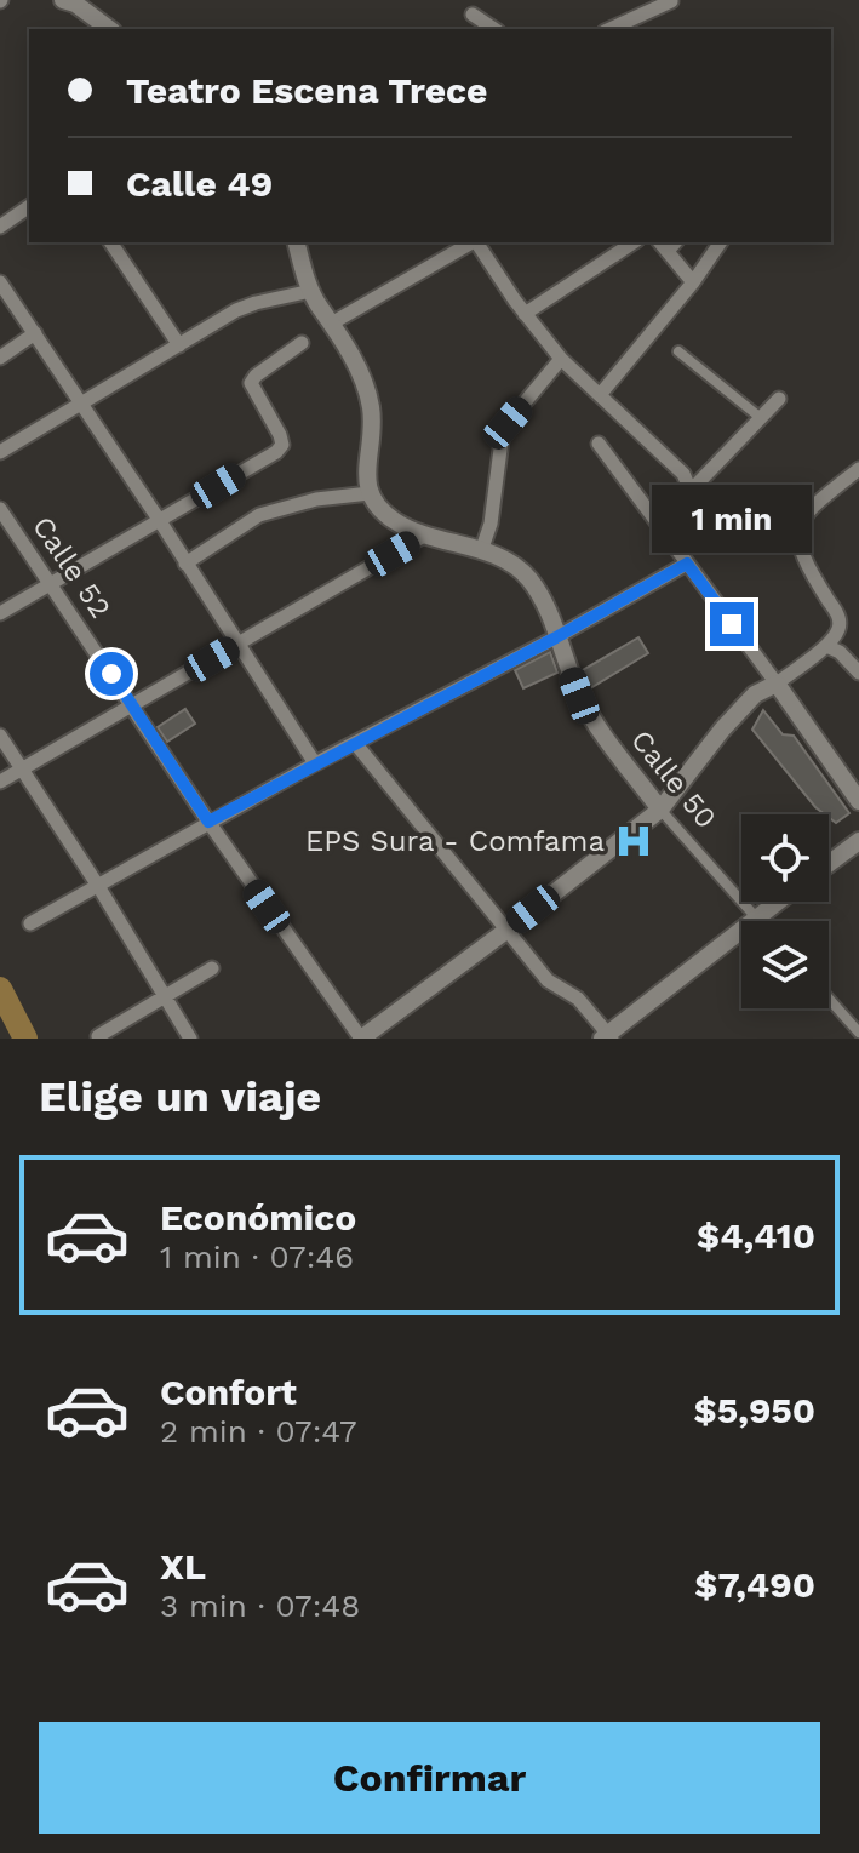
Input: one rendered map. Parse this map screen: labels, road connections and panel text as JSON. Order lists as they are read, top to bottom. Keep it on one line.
{"streets":{"street":["Calle 52","Calle 50"]},"places":{"hospital":["EPS Sura - Comfama"]},"page":{"banner":["Teatro Escena Trece","Calle 49"],"bubble":"1 min","heading":"Elige un viaje","list":[{"name":"Económico","note":"1 min · 07:46","value":"$4,410"},{"name":"Confort","note":"2 min · 07:47","value":"$5,950"},{"name":"XL","note":"3 min · 07:48","value":"$7,490"}],"buttons":"Confirmar"}}
